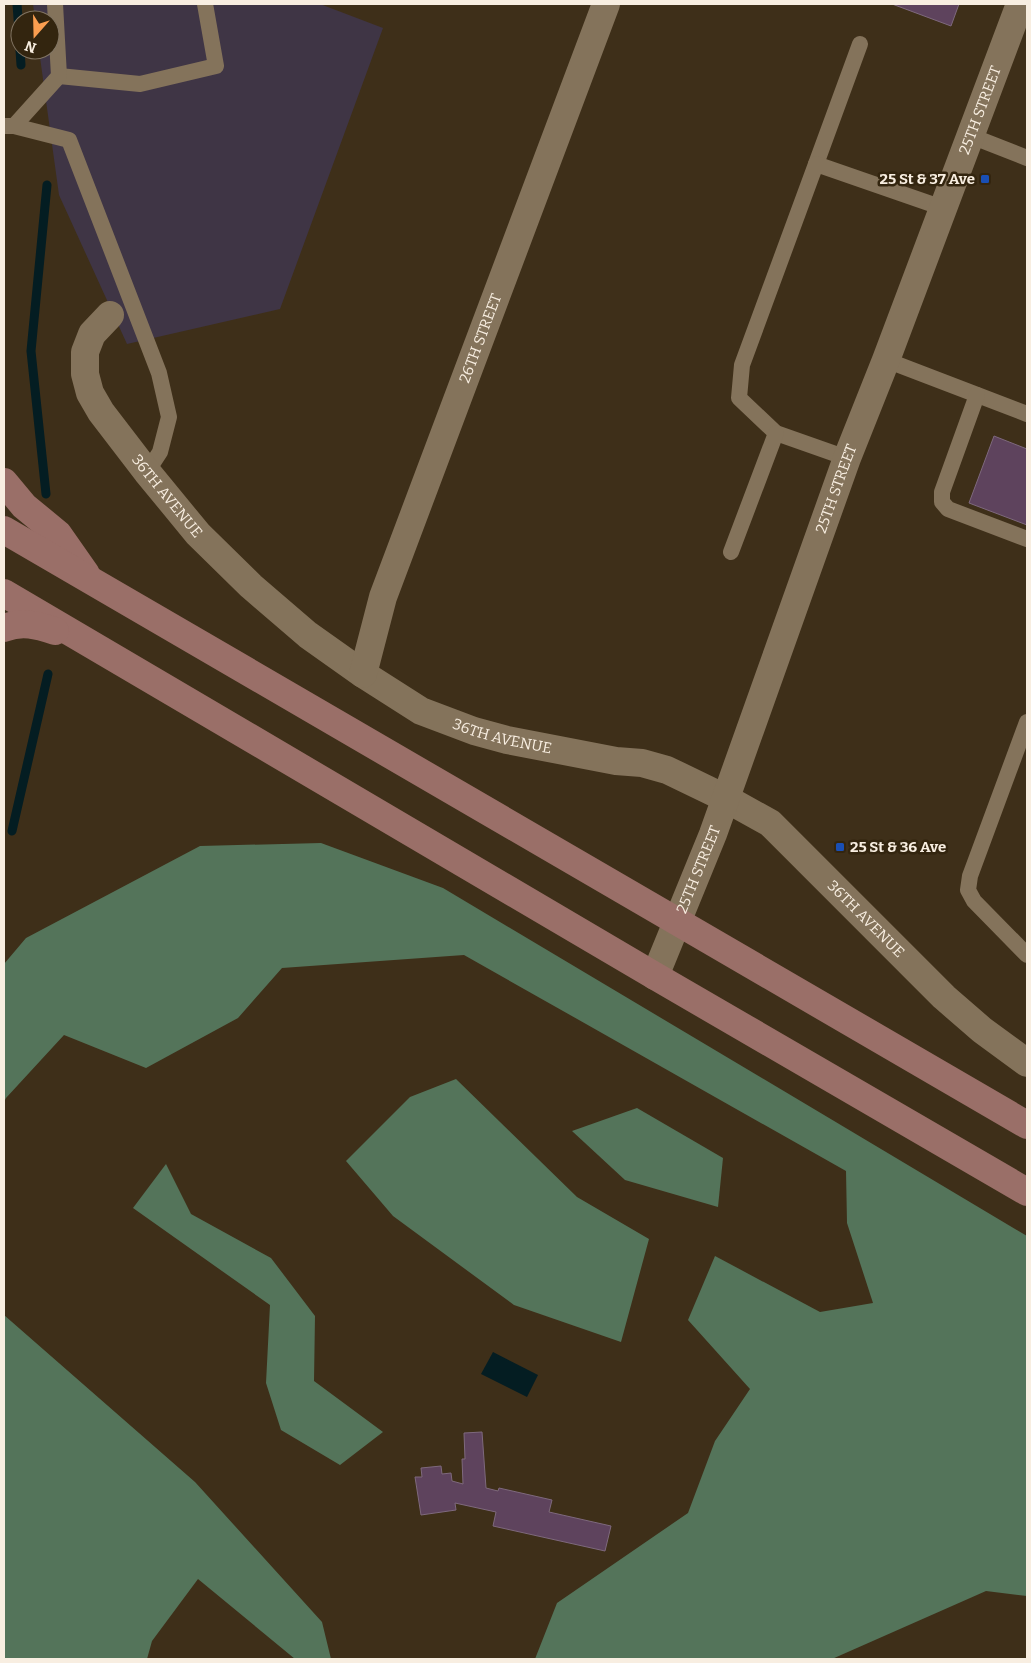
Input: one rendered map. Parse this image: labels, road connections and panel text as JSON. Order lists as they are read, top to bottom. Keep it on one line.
{"streets":{"street":["25TH STREET","26TH STREET","36TH AVENUE"]},"crossings":[["25TH STREET","36TH AVENUE"],["26TH STREET","36TH AVENUE"]],"places":{"transit":["25 St & 37 Ave","25 St & 36 Ave"]},"north":"bottom"}
